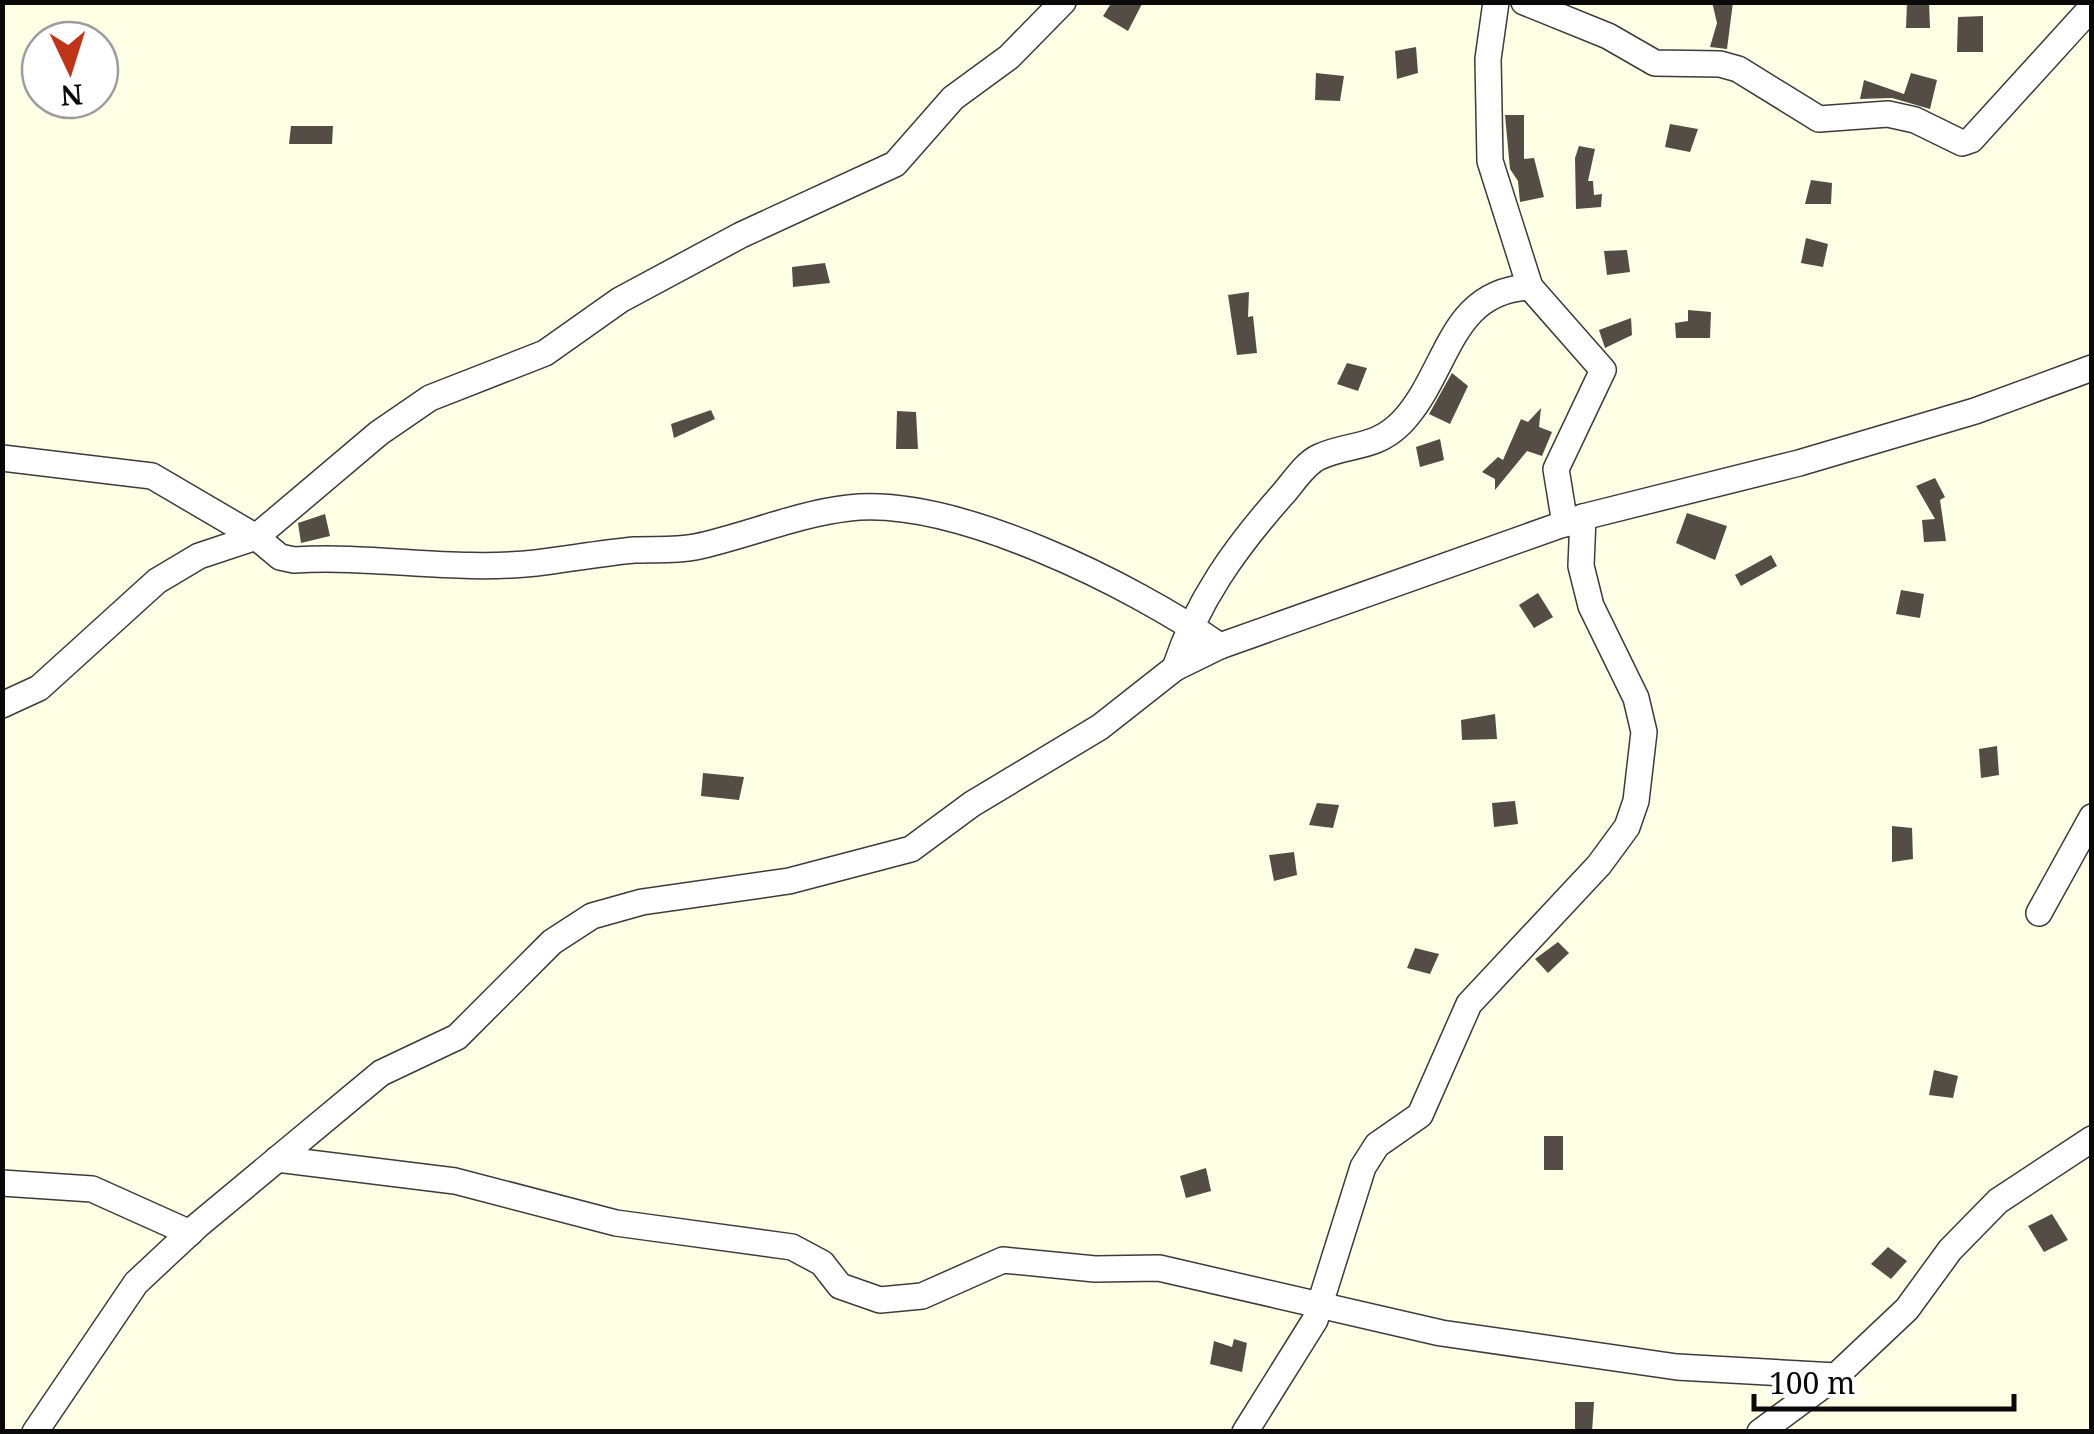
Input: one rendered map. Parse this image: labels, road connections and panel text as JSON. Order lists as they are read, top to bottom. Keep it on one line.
{"scale_bar":"100 m","north":"bottom"}
